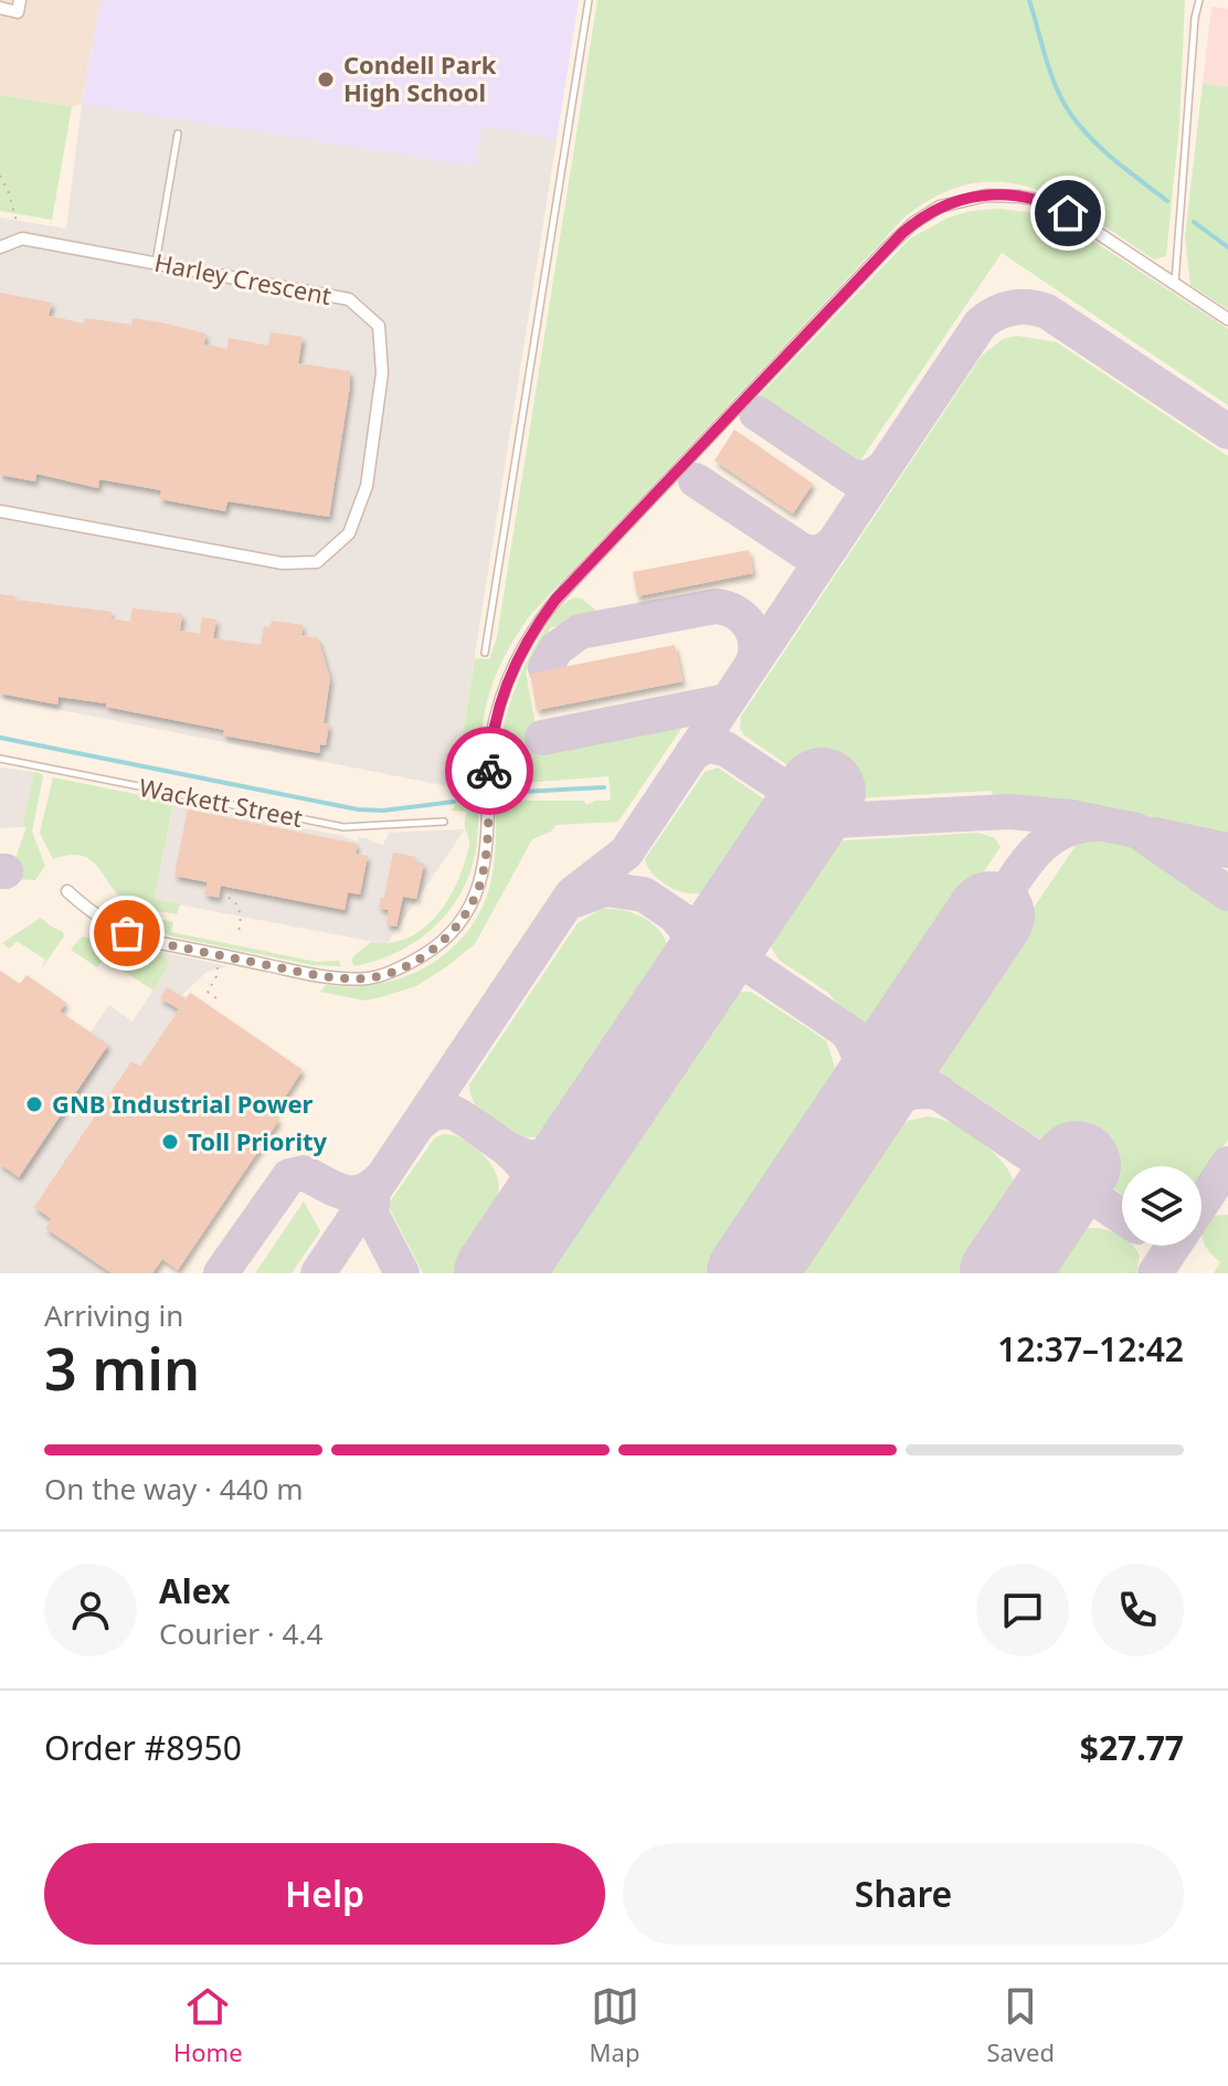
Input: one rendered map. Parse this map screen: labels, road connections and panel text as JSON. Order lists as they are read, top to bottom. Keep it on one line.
{"streets":{"street":["Harley Crescent"],"lane":["Wackett Street"]},"places":["Condell Park High School","GNB Industrial Power","Toll Priority"],"page":{"heading":["3 min","Arriving in","12:37–12:42"],"panel":["Alex","Courier · 4.4","Order #8950","$27.77"],"bar":"On the way · 440 m","buttons":["Help","Share"],"tabs":["Home","Map","Saved"]}}
